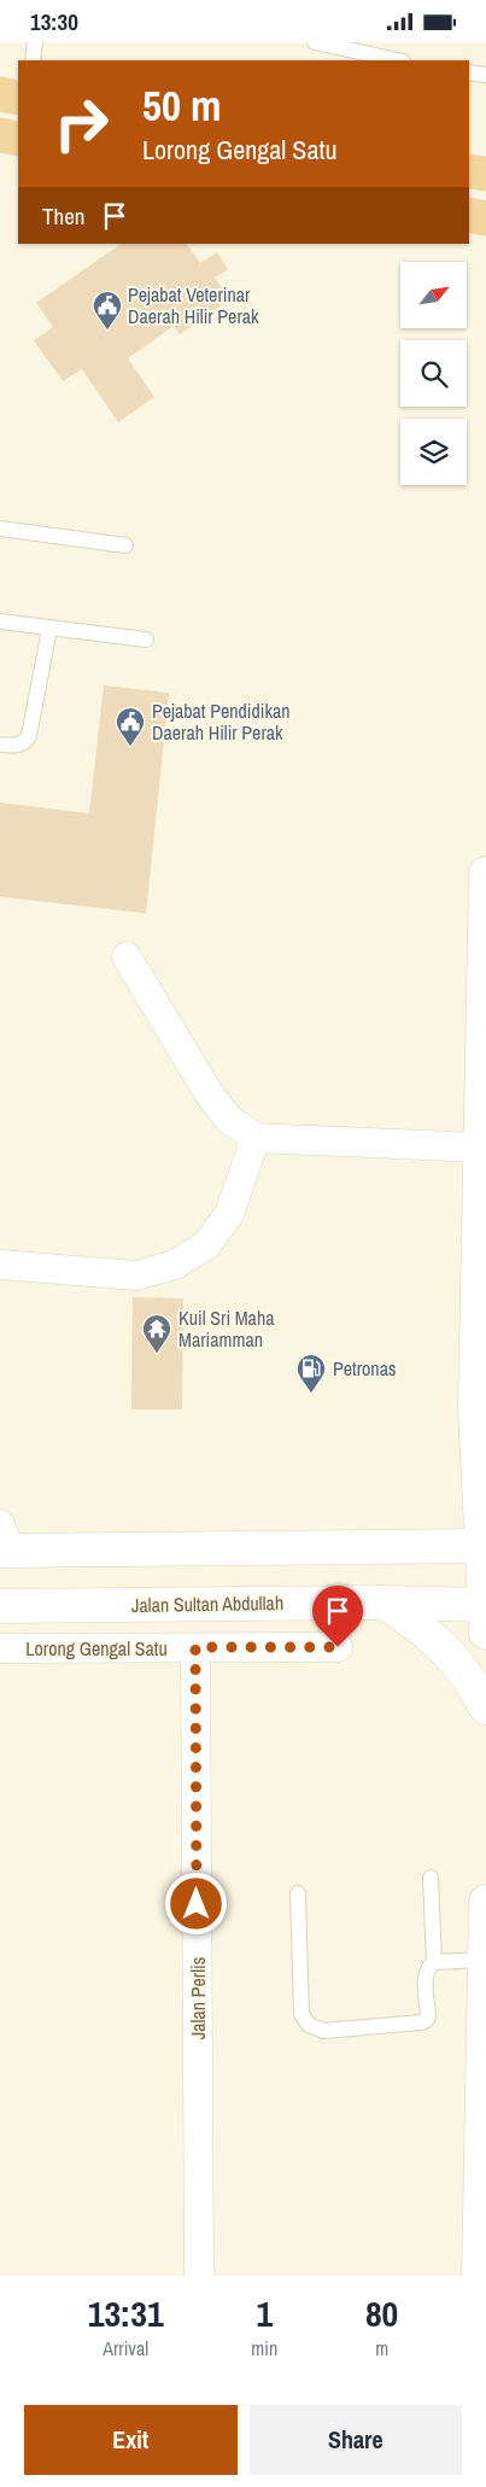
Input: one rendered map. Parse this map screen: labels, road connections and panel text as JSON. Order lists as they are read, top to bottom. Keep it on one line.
{"streets":{"street":["Jalan Sultan Abdullah","Lorong Gengal Satu","Jalan Perlis"]},"crossings":[["Lorong Gengal Satu","Jalan Perlis"]],"places":{"public building":["Pejabat Veterinar Daerah Hilir Perak","Pejabat Pendidikan Daerah Hilir Perak"],"temple":["Kuil Sri Maha Mariamman"],"fuel station":["Petronas"]},"north":"top right","page":{"status":"13:30","turn":["50 m","Lorong Gengal Satu"],"then":"Then","eta":["13:31","Arrival","1","min","80","m"],"buttons":["Exit","Share"]}}
